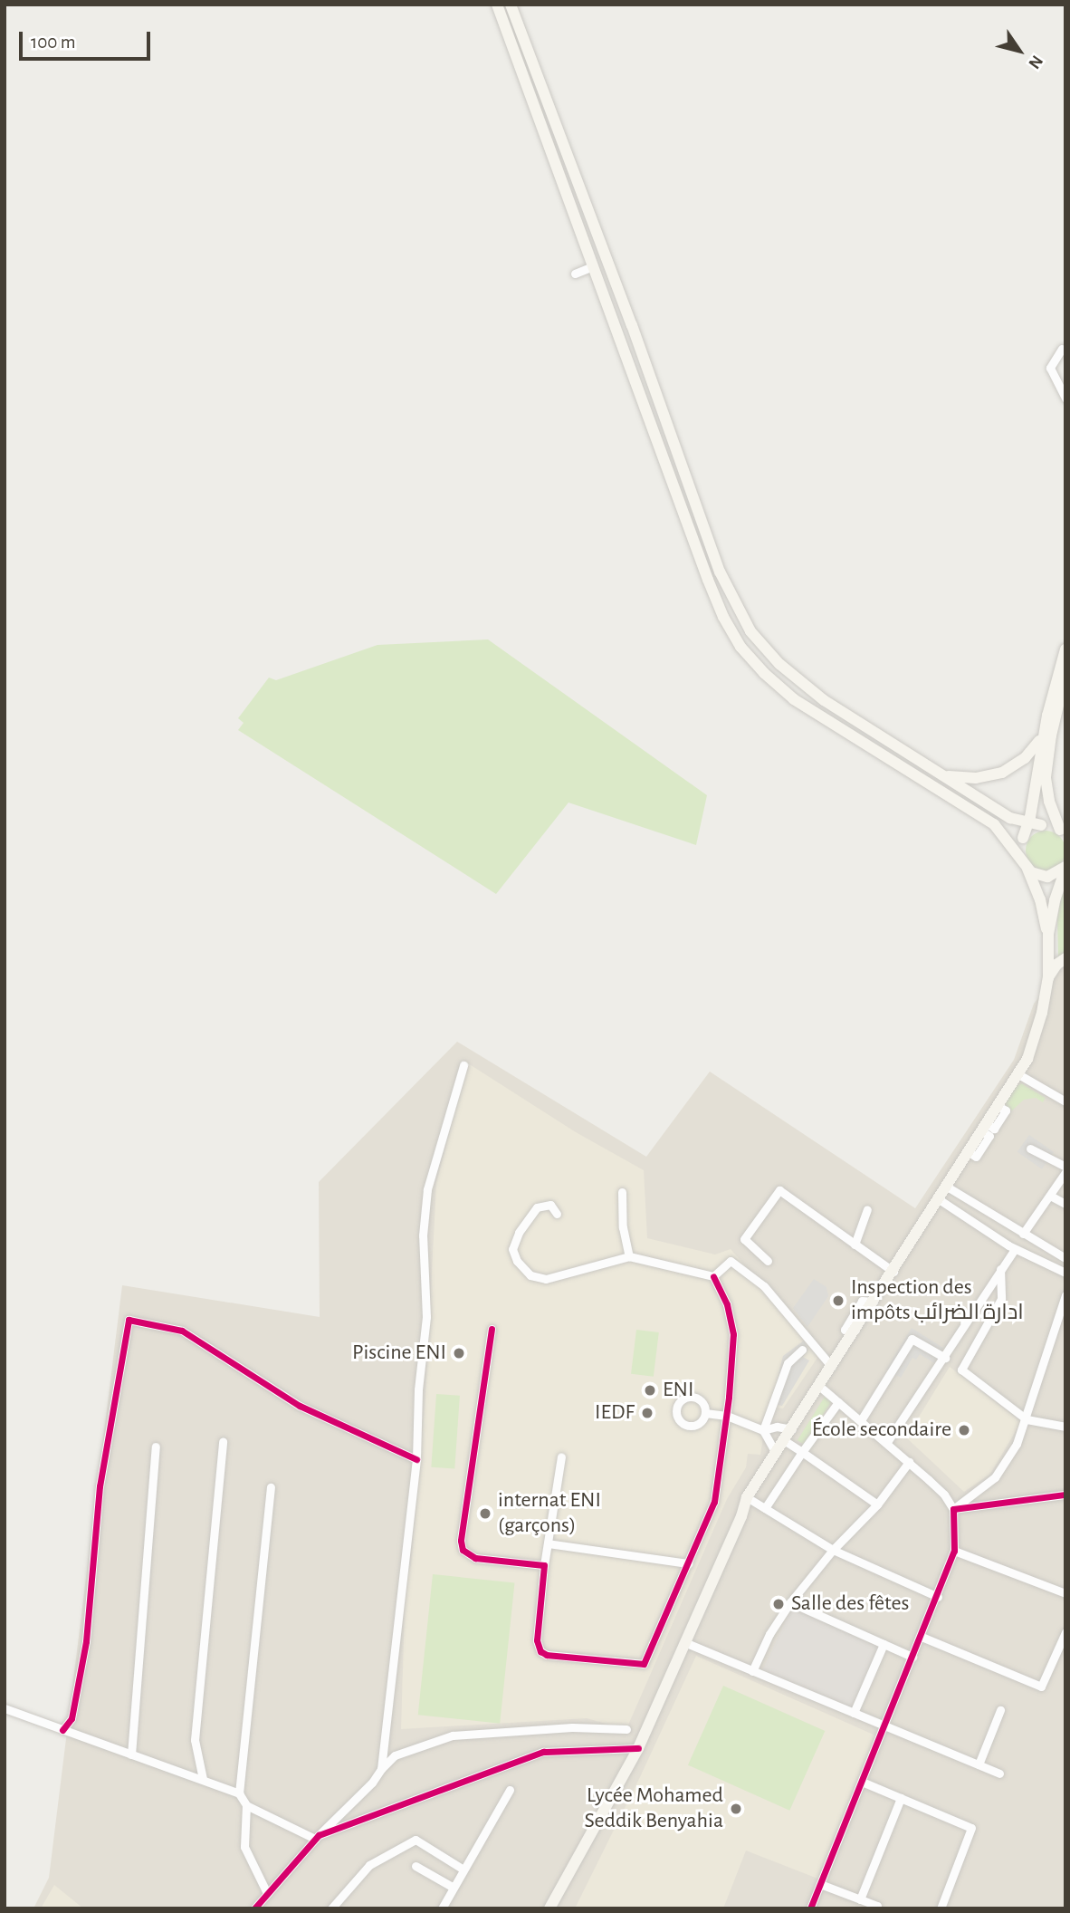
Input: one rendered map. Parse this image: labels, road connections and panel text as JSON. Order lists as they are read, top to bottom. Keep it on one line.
{"places":["Inspection des impôts ادارة الضرائب","Piscine ENI","ENI","IEDF","École secondaire","internat ENI (garçons)","Salle des fêtes","Lycée Mohamed Seddik Benyahia"],"scale_bar":"100 m","north":"bottom right"}
